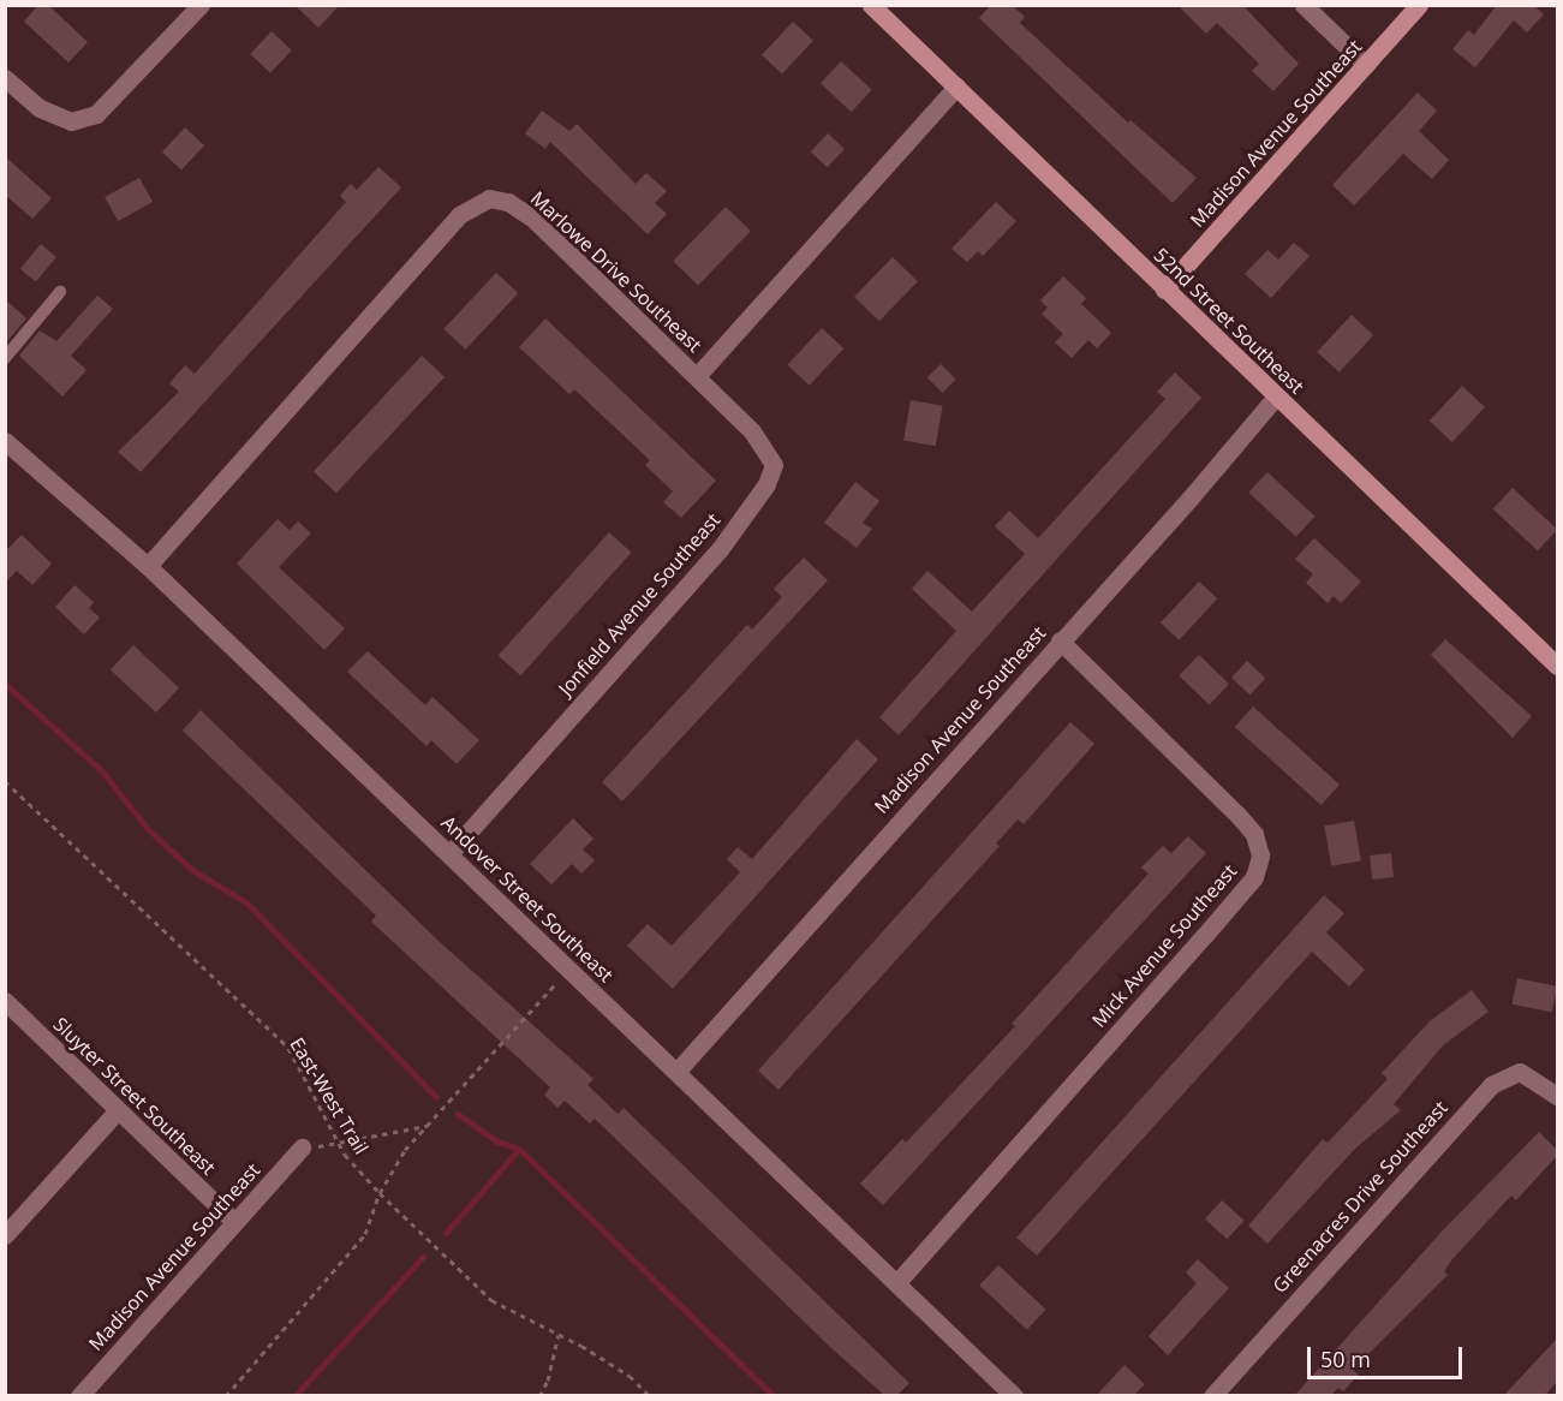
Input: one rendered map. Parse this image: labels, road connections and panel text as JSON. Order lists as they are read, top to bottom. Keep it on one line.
{"streets":{"main road":["Madison Avenue Southeast","52nd Street Southeast"],"street":["Marlowe Drive Southeast","Jonfield Avenue Southeast","Andover Street Southeast","Mick Avenue Southeast","Sluyter Street Southeast","Greenacres Drive Southeast"],"path":["East-West Trail"]},"crossings":[["Madison Avenue Southeast","52nd Street Southeast"],["Madison Avenue Southeast","Andover Street Southeast"],["Madison Avenue Southeast","Mick Avenue Southeast"],["Madison Avenue Southeast","Sluyter Street Southeast"],["Marlowe Drive Southeast","52nd Street Southeast"],["Marlowe Drive Southeast","Jonfield Avenue Southeast"],["Marlowe Drive Southeast","Andover Street Southeast"],["Jonfield Avenue Southeast","Andover Street Southeast"],["Andover Street Southeast","Mick Avenue Southeast"]],"scale_bar":"50 m"}
